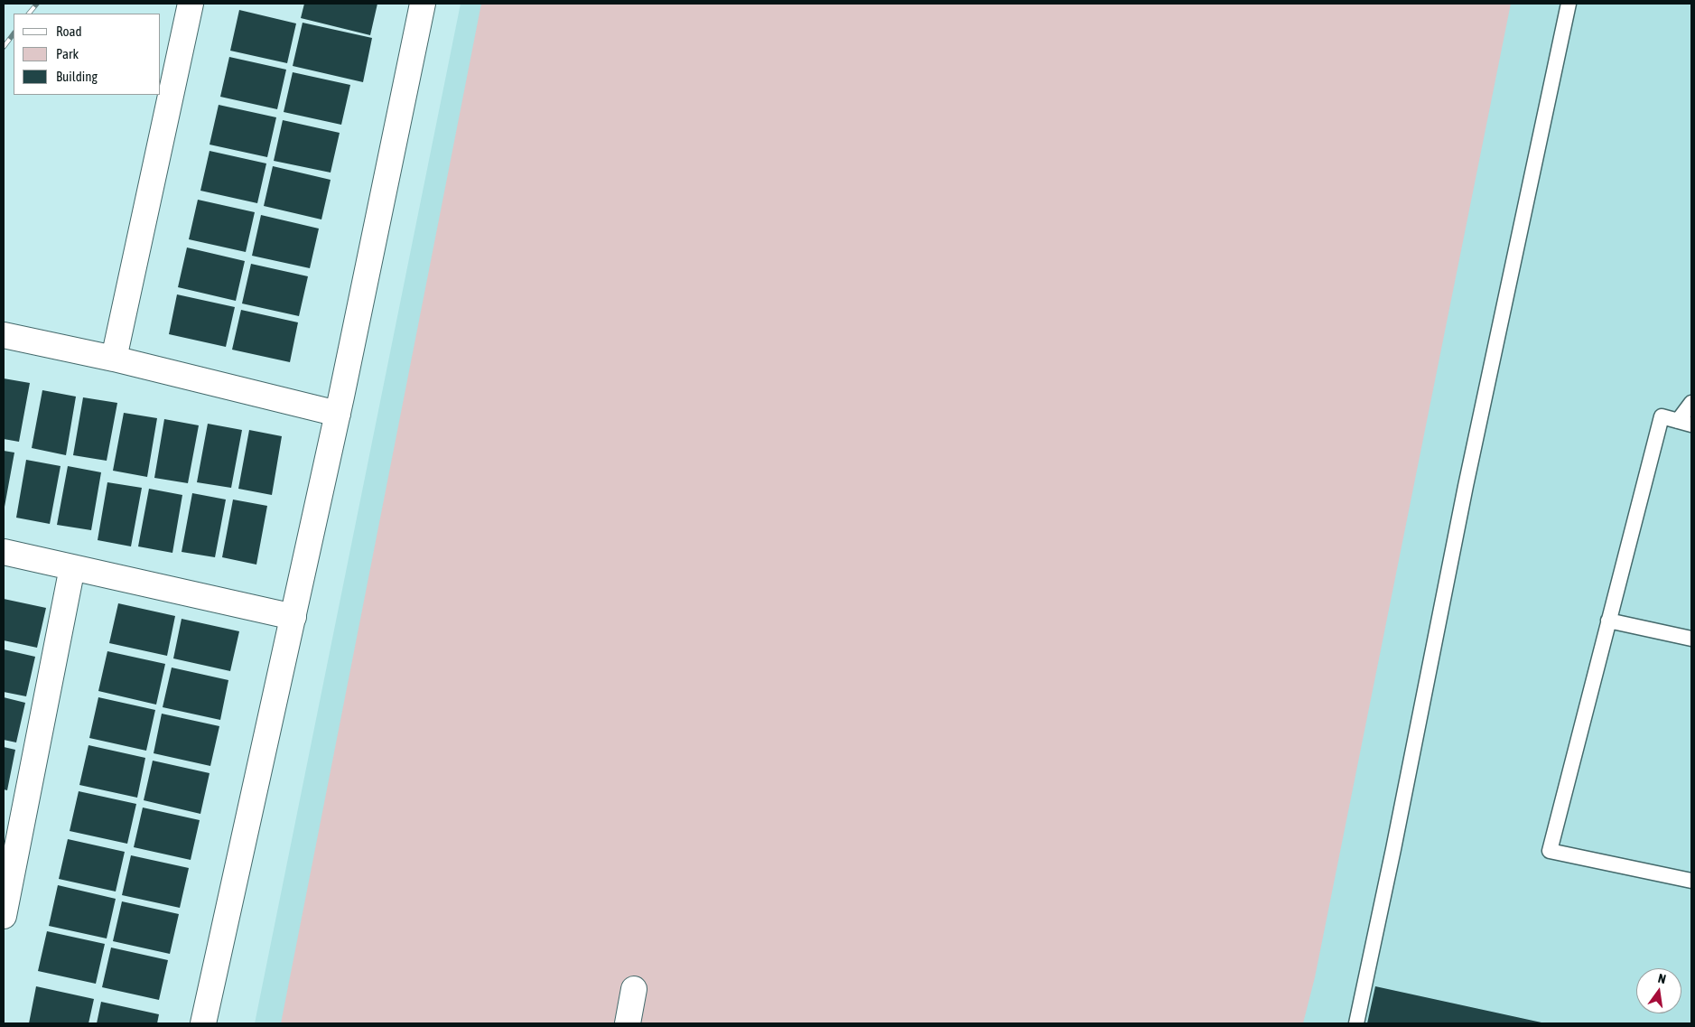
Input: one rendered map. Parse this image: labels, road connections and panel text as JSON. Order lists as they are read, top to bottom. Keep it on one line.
{"legend":["Road","Park","Building"],"north":"top"}
